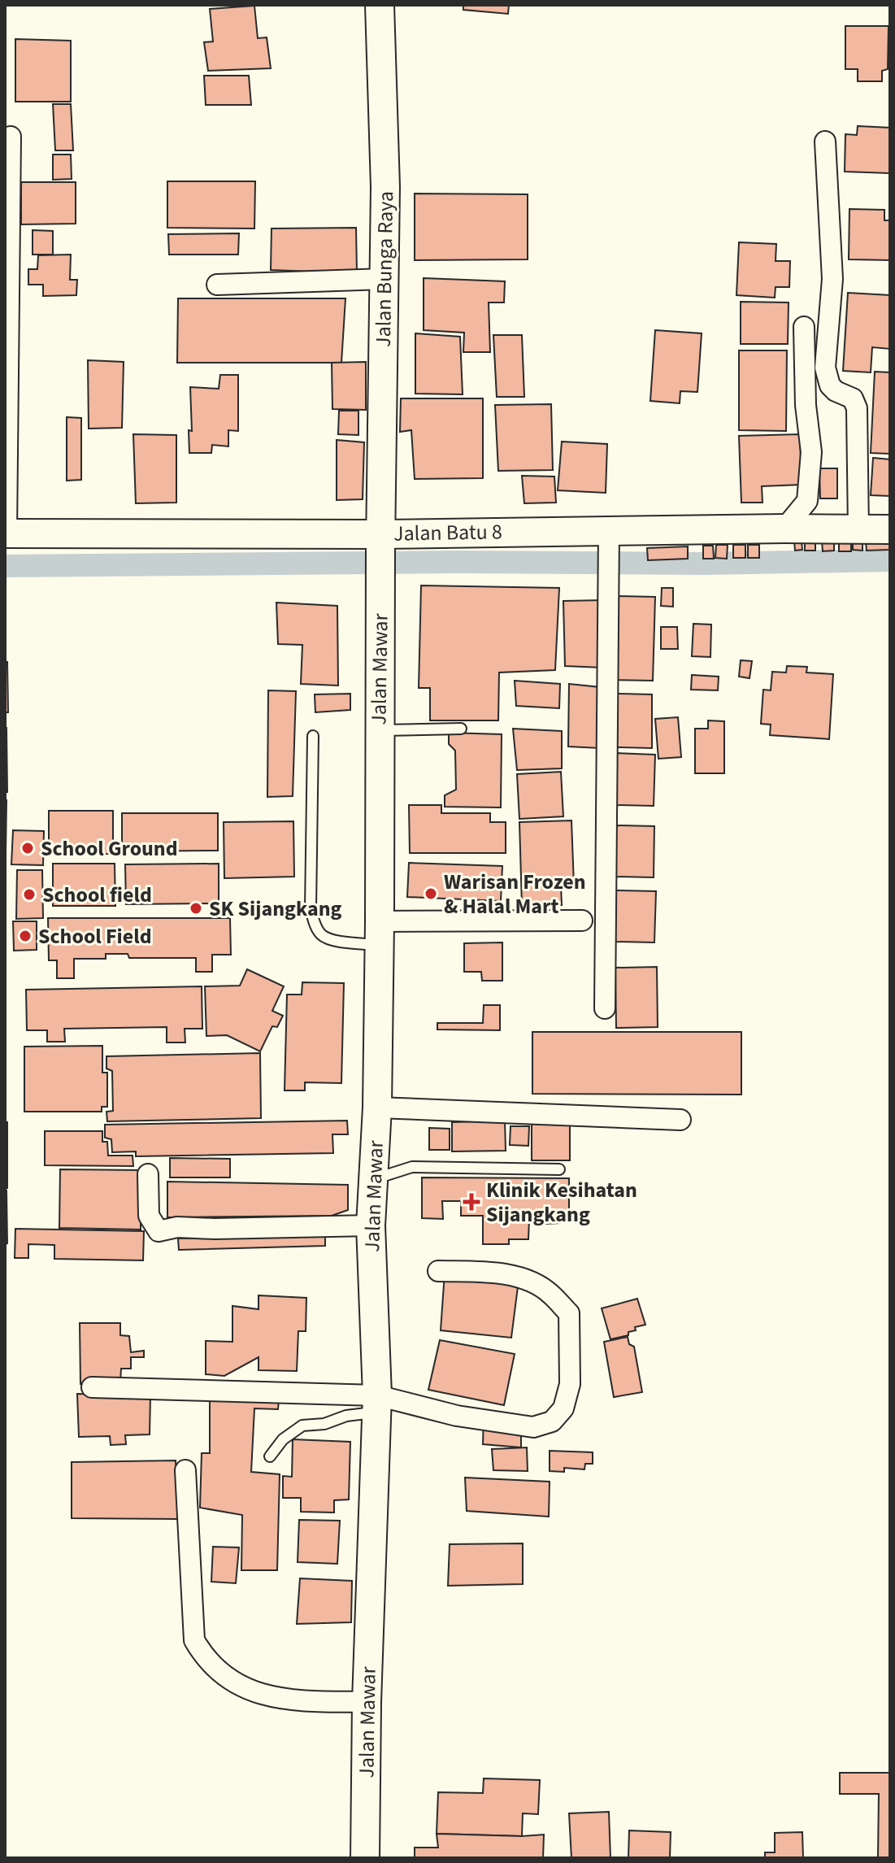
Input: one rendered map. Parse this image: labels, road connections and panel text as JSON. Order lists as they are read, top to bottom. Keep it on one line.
{"streets":{"street":["Jalan Bunga Raya","Jalan Batu 8","Jalan Mawar"]},"crossings":[["Jalan Bunga Raya","Jalan Batu 8"],["Jalan Bunga Raya","Jalan Mawar"],["Jalan Batu 8","Jalan Mawar"]],"places":{"other":["School Ground","Warisan Frozen & Halal Mart","School field","SK Sijangkang","School Field"],"health":["Klinik Kesihatan Sijangkang"]}}
